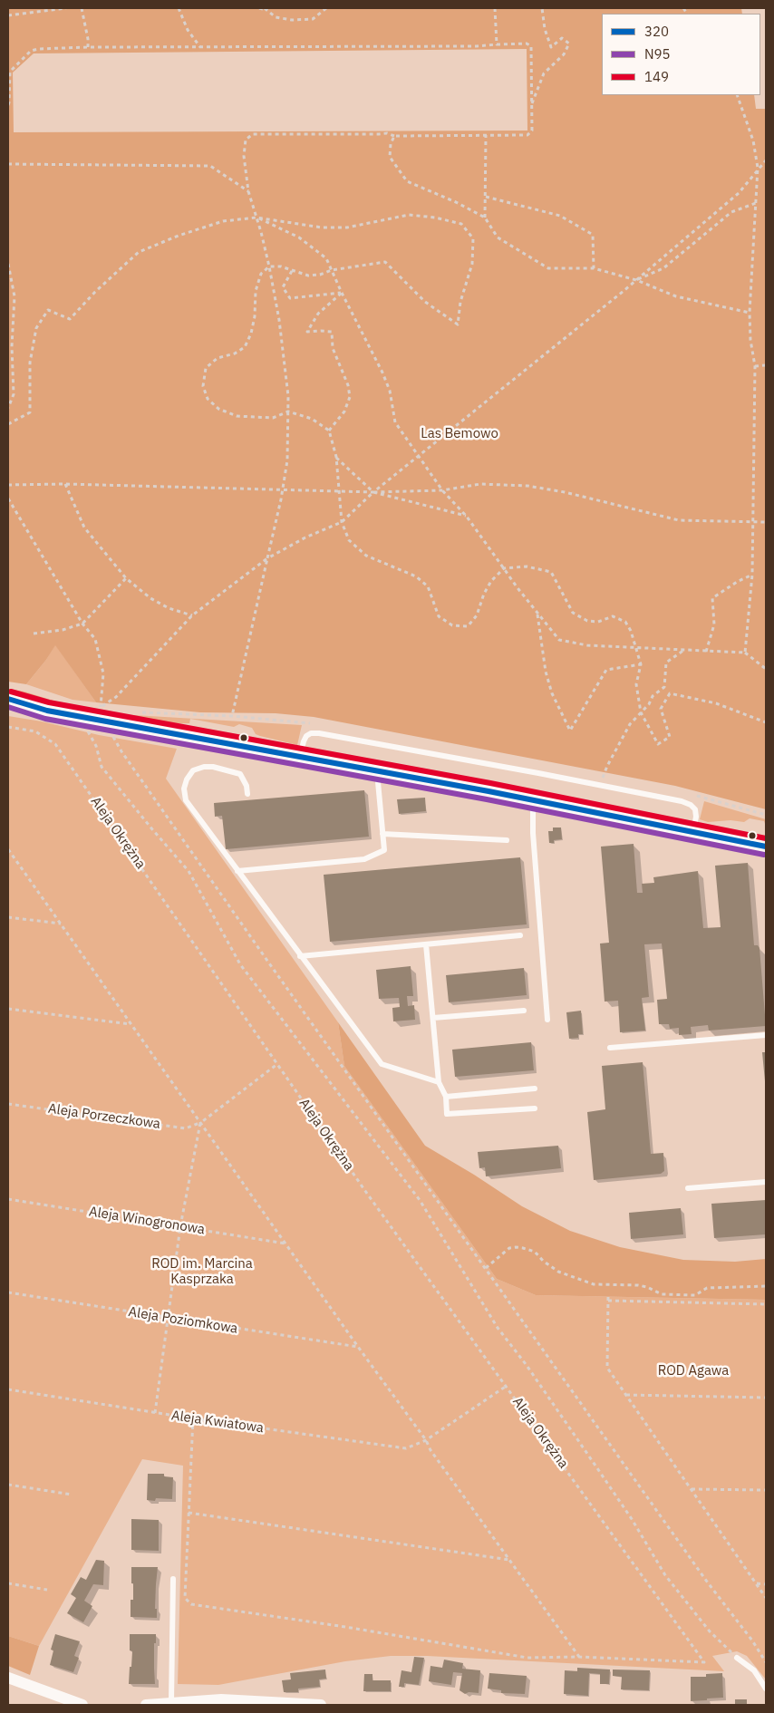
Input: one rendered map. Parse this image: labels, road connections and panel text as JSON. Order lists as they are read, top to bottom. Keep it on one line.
{"streets":{"path":["Aleja Okrężna","Aleja Porzeczkowa","Aleja Winogronowa","Aleja Poziomkowa","Aleja Kwiatowa"]},"crossings":[["Aleja Okrężna","Aleja Kwiatowa"]],"parks":["Las Bemowo","ROD im. Marcina Kasprzaka","ROD Agawa"],"lines":["transit line 149","transit line 320","transit line N95"],"legend":["320","N95","149"]}
